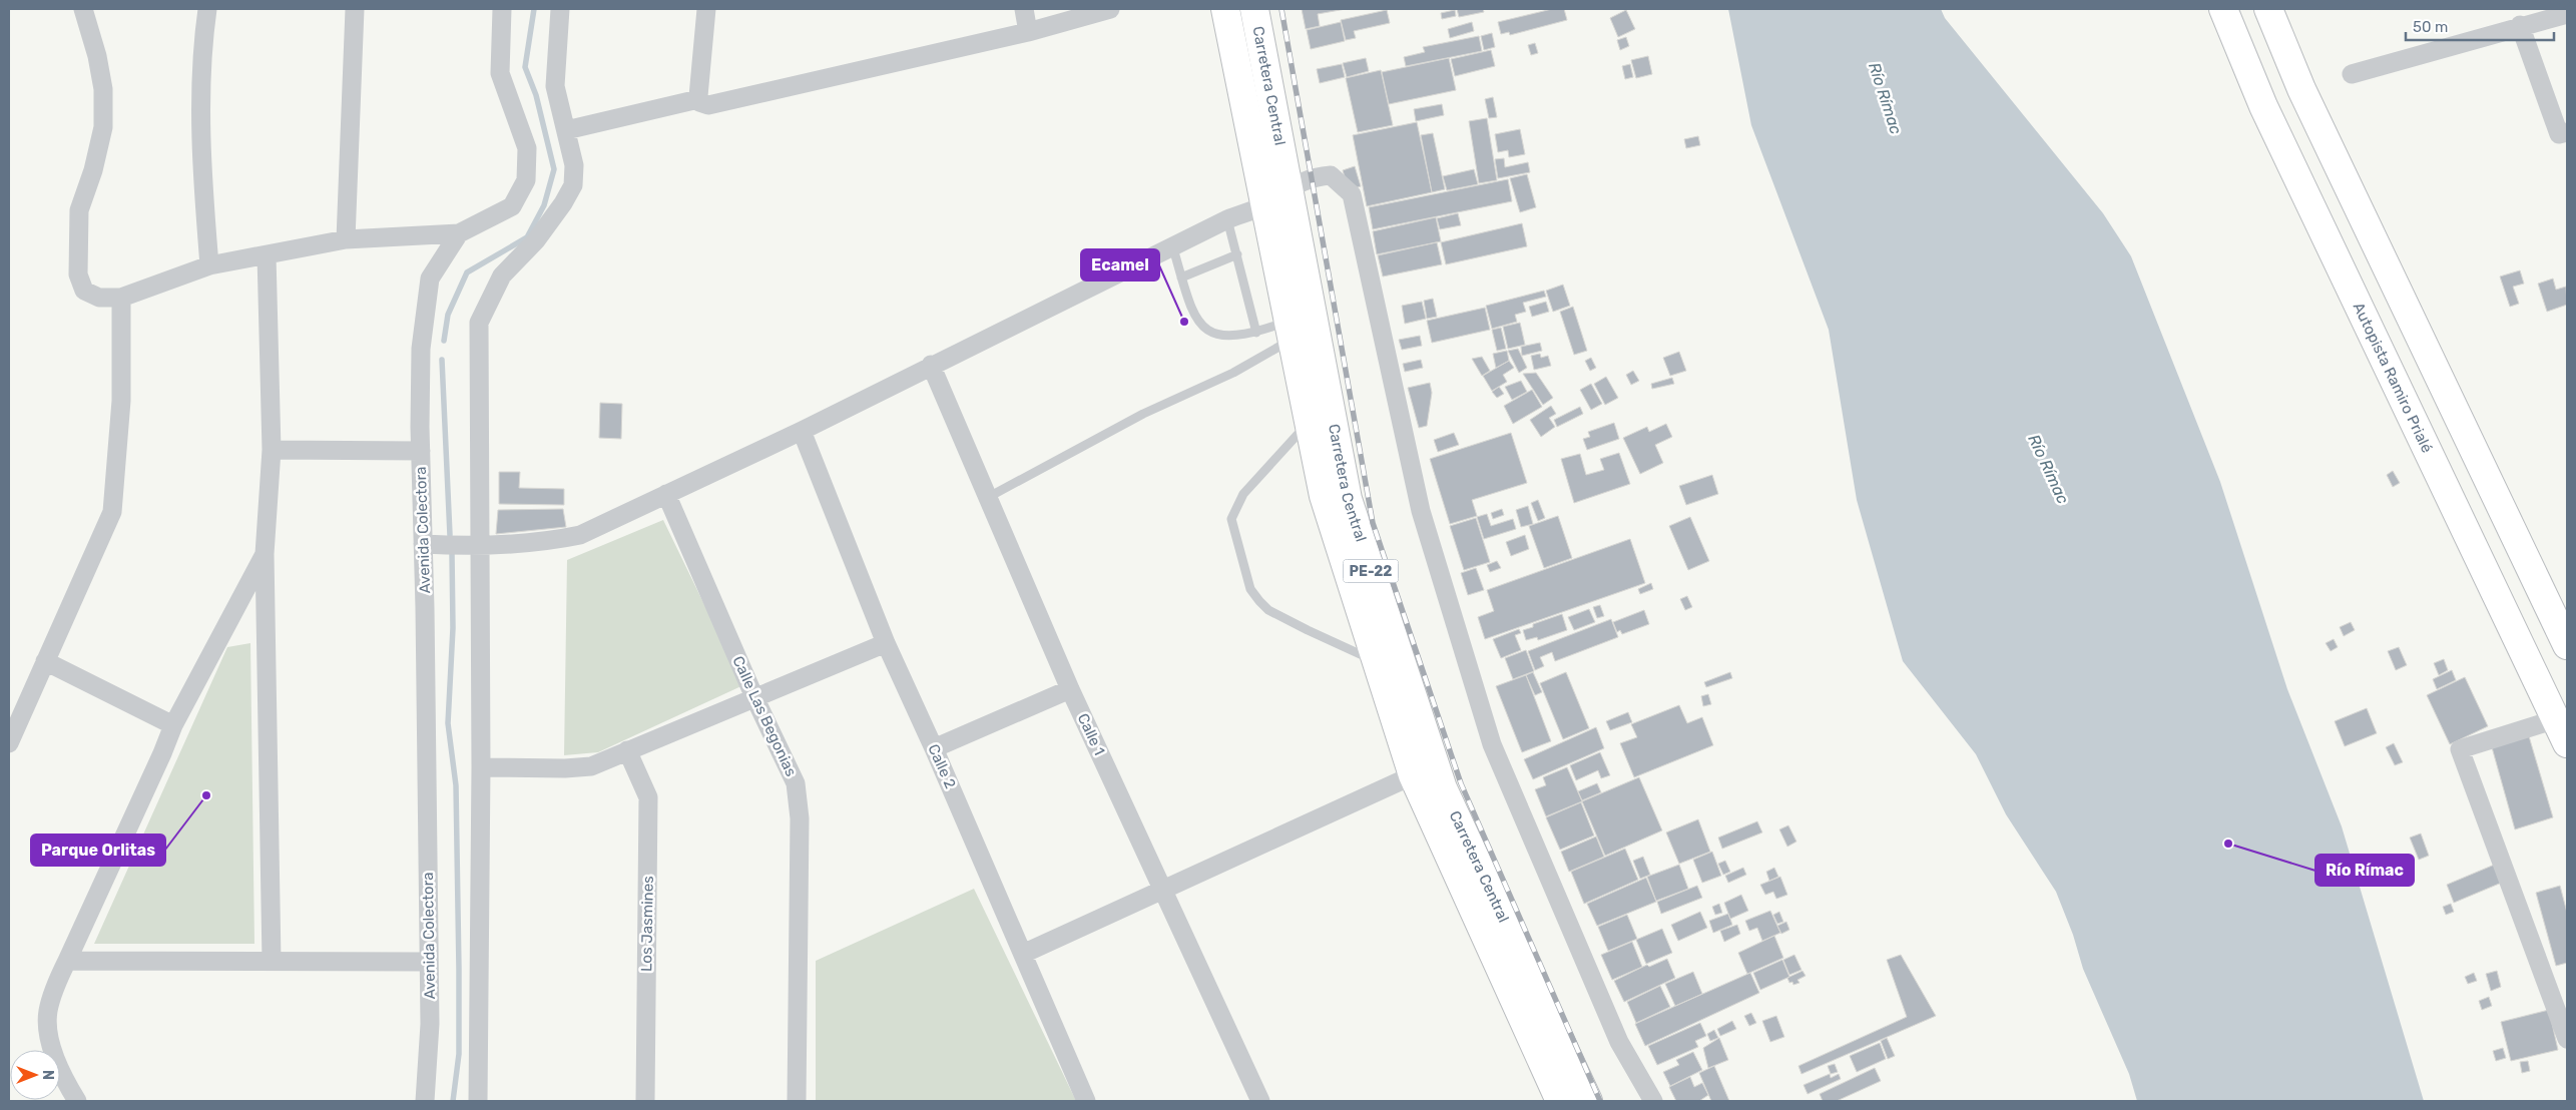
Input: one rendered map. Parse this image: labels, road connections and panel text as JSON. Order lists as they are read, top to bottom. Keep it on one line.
{"streets":{"highway":["Carretera Central","Autopista Ramiro Prialé","PE-22"],"street":["Avenida Colectora","Calle Las Begonias","Calle 1","Calle 2","Los Jasmines"]},"water":["Río Rímac"],"places":["Ecamel","Parque Orlitas","Río Rímac"],"scale_bar":"50 m","north":"right"}
